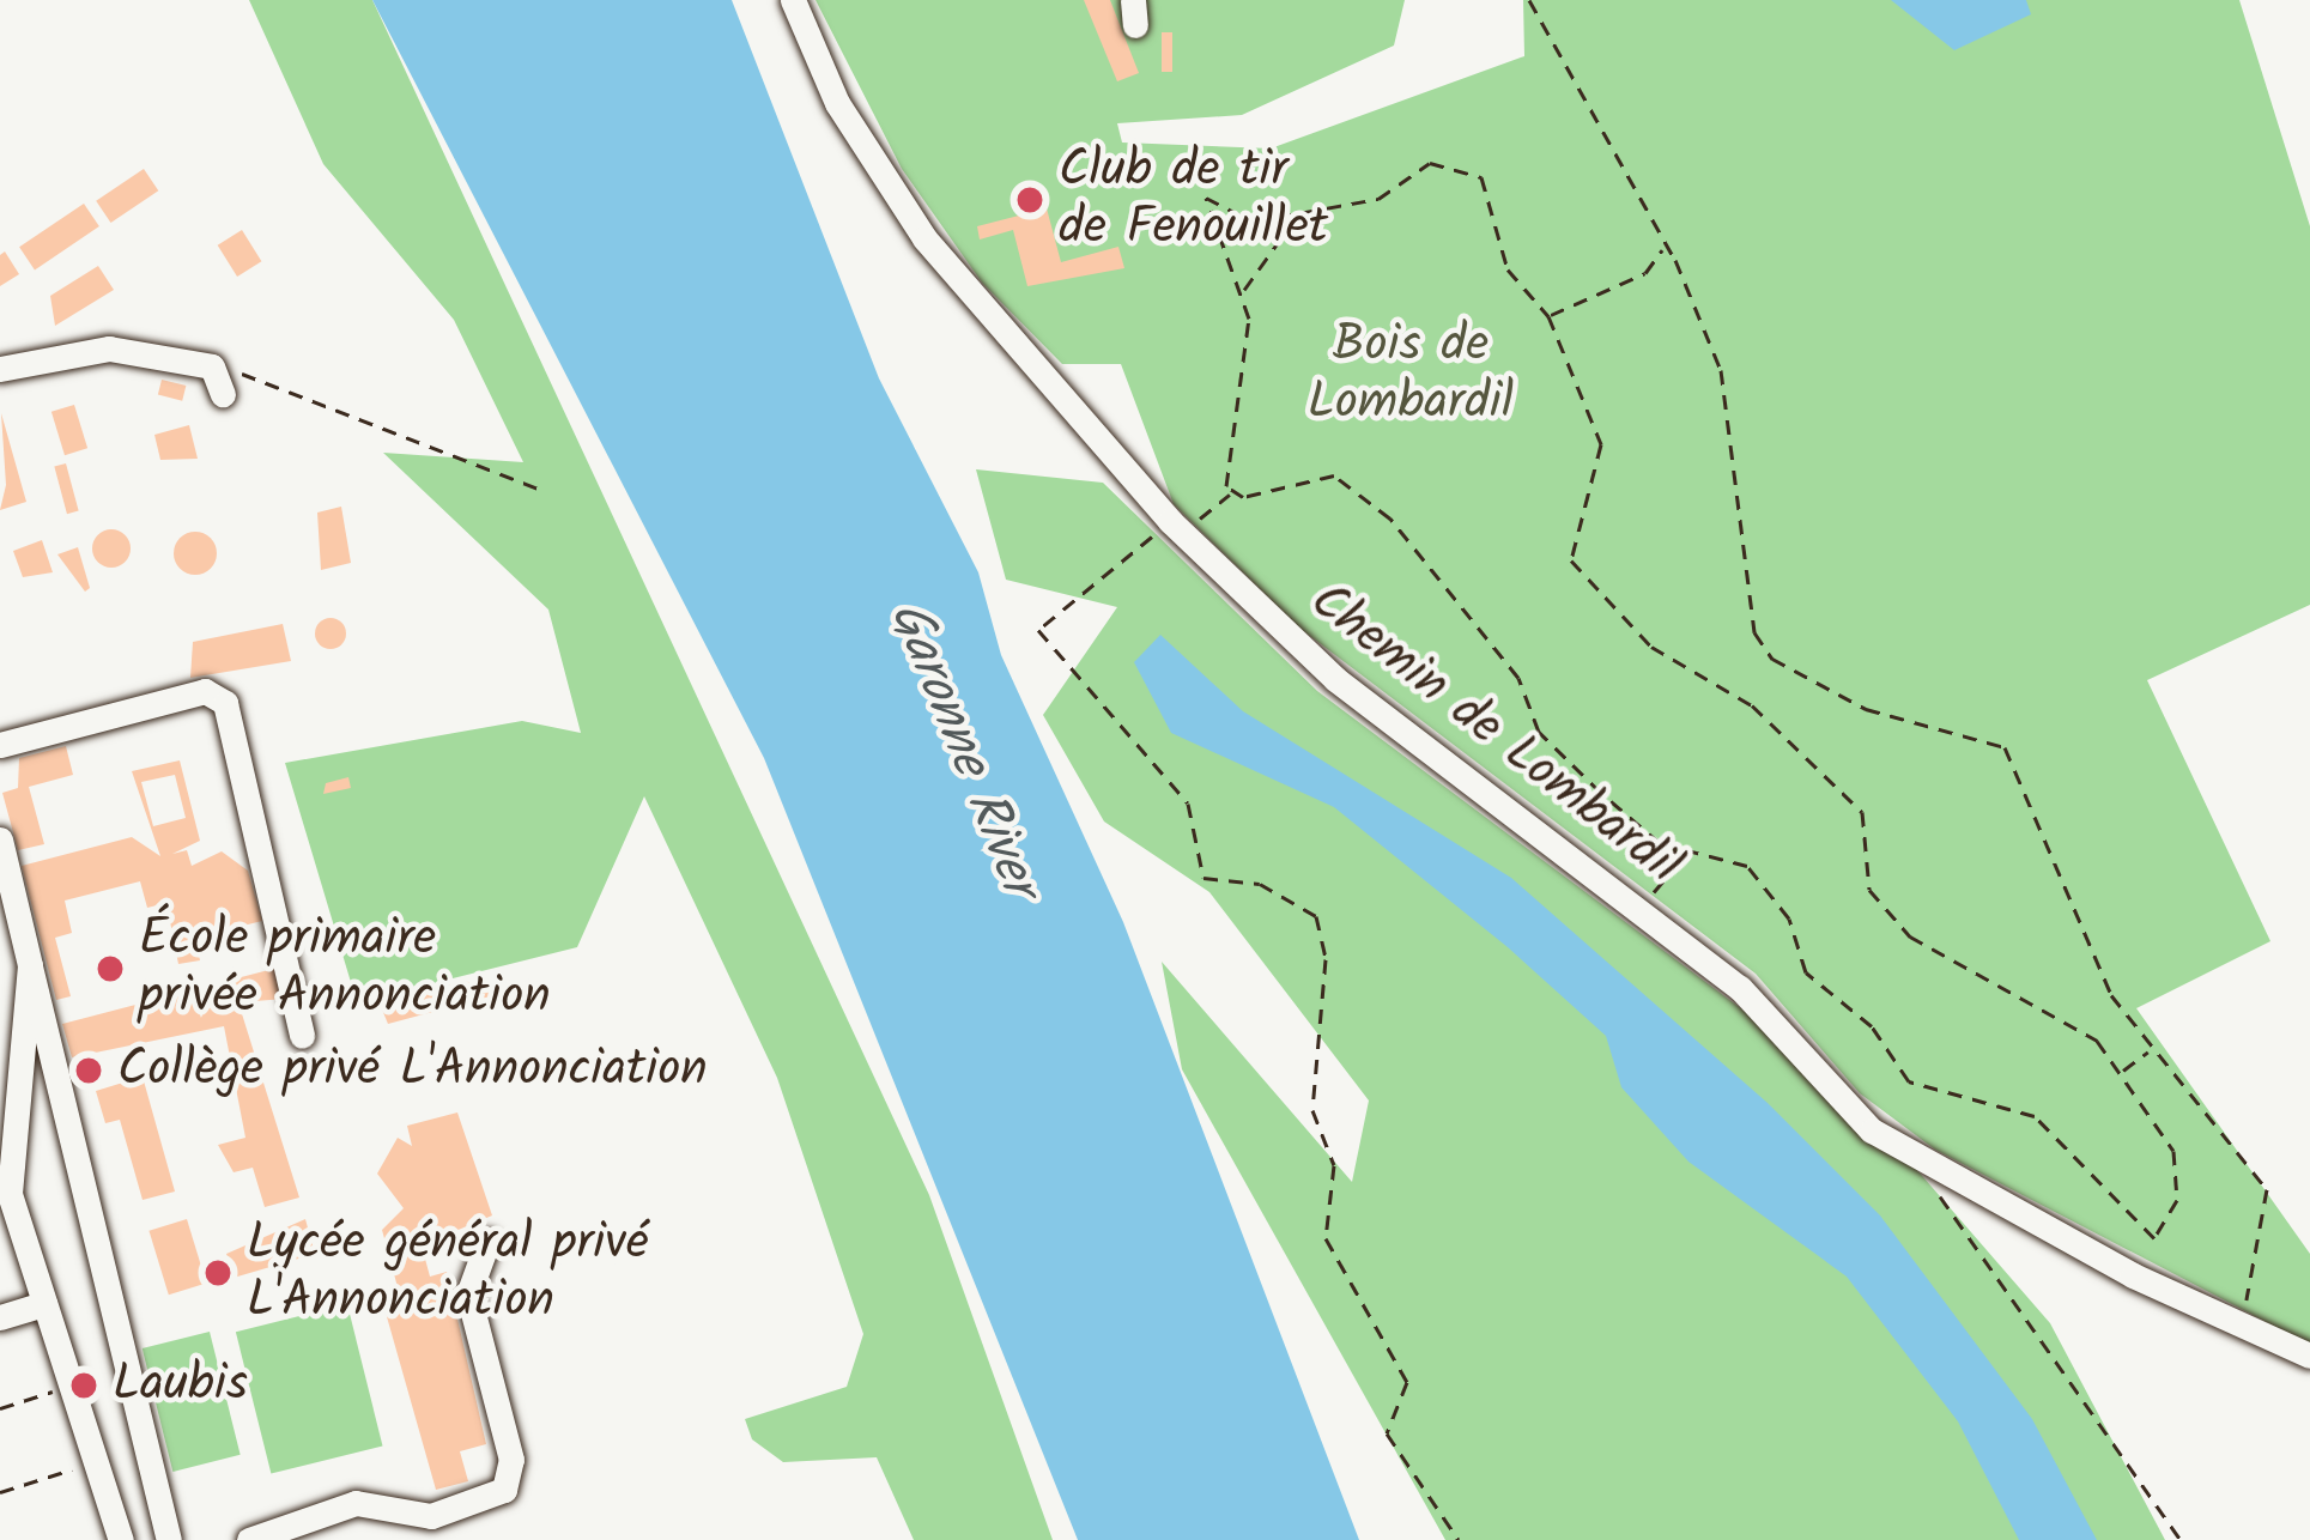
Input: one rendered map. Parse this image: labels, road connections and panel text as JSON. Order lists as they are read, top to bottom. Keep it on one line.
{"streets":{"street":["Chemin de Lombardil"]},"water":["Garonne River"],"parks":["Bois de Lombardil"],"places":["Club de tir de Fenouillet","École primaire privée Annonciation","Collège privé L'Annonciation","Lycée général privé L'Annonciation","Laubis"]}
